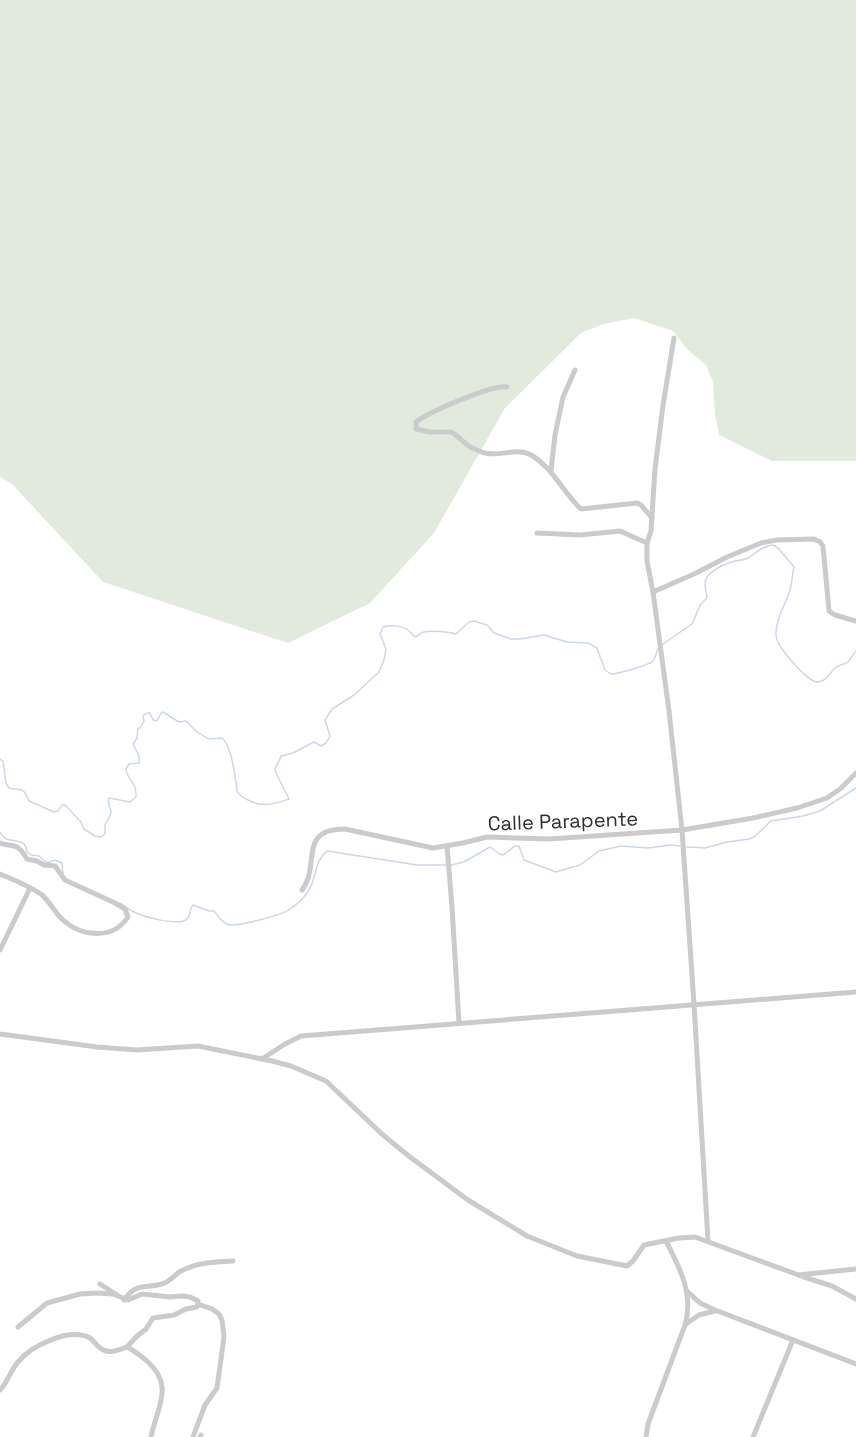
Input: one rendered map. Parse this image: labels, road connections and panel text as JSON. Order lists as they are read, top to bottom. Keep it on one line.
{"streets":{"street":["Calle Parapente"]}}
